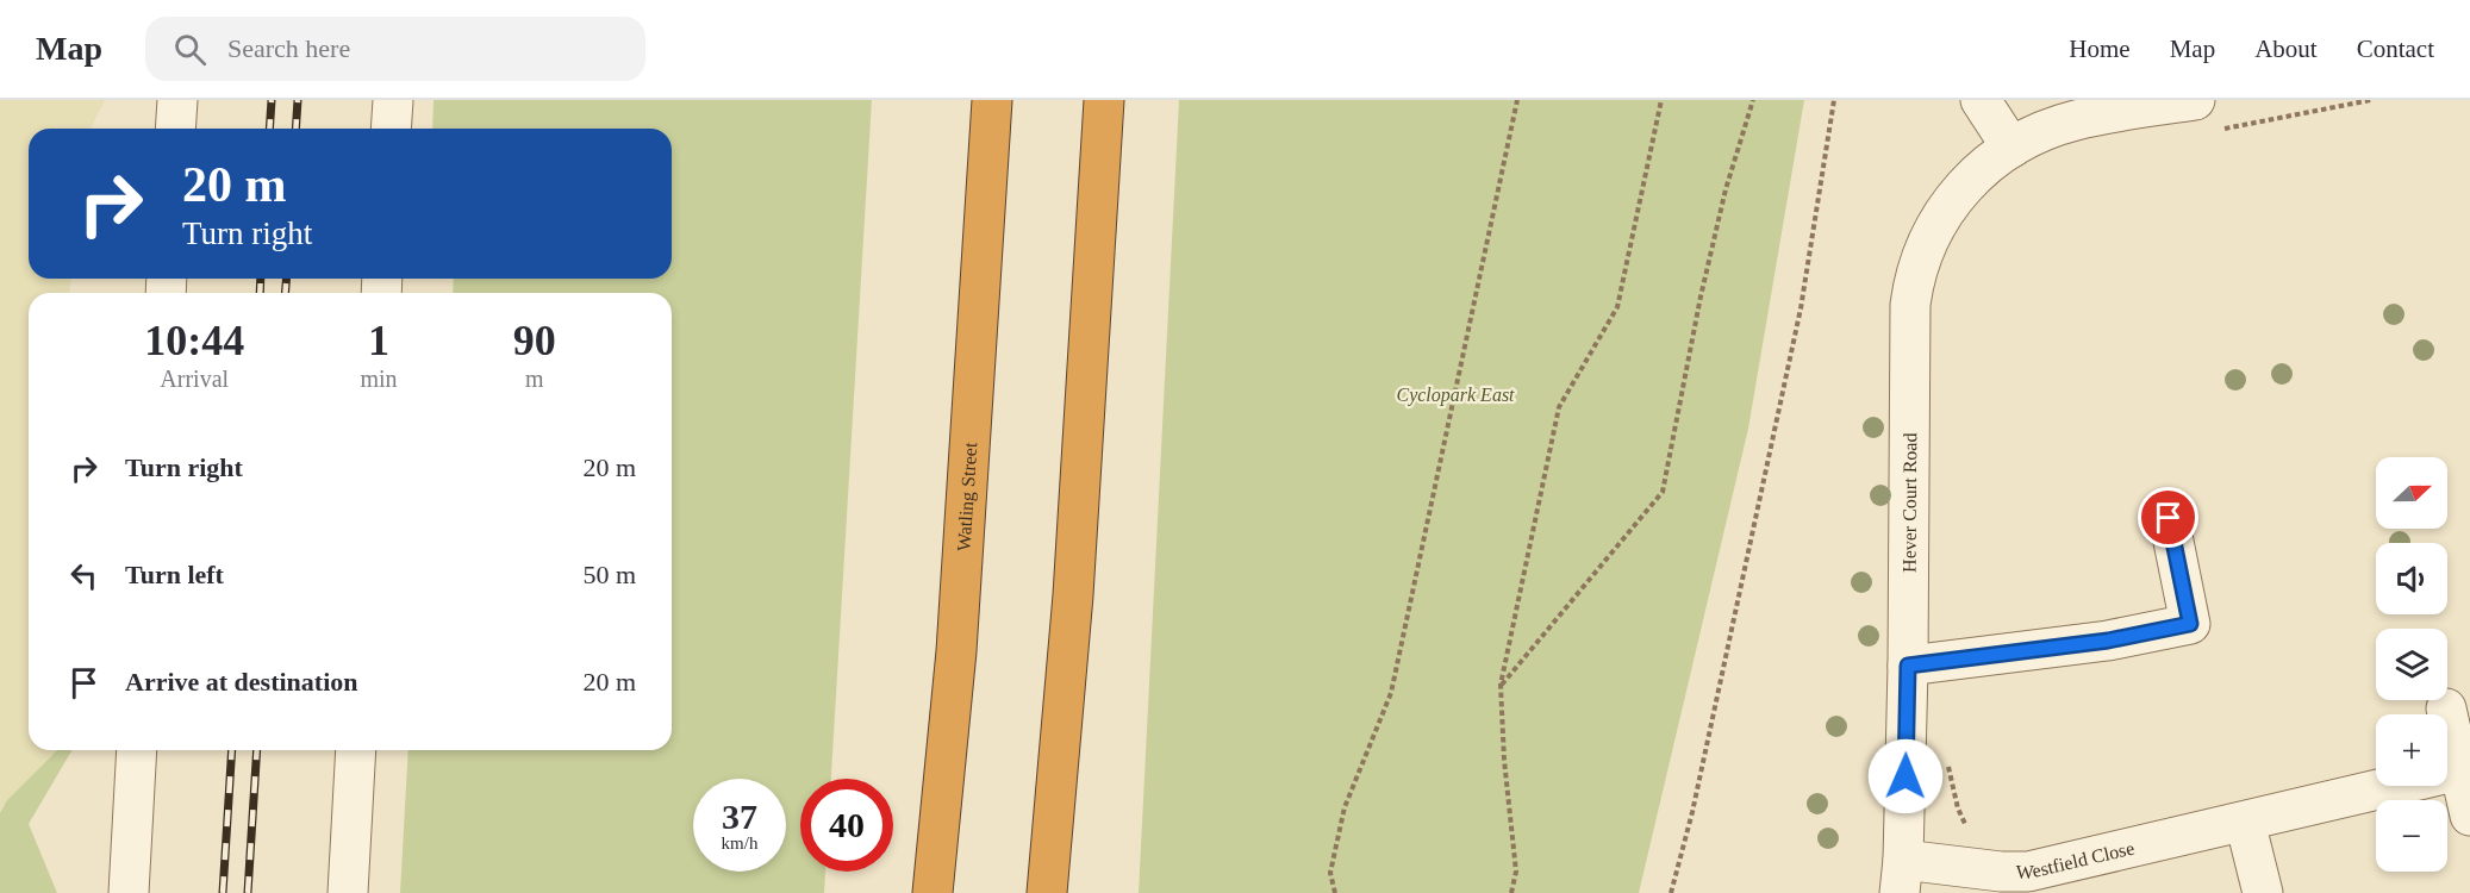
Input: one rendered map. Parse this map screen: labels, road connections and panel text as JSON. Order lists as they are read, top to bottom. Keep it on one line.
{"streets":{"highway":["Watling Street"],"street":["Hever Court Road","Westfield Close"]},"crossings":[["Hever Court Road","Westfield Close"]],"parks":["Cyclopark East"],"north":"right","page":{"header":"Map","search":"Search here","nav":["Home","Map","About","Contact"],"turn":["20 m","Turn right"],"eta":["10:44","Arrival","1","min","90","m"],"list":[{"name":"Turn right","value":"20 m"},{"name":"Turn left","value":"50 m"},{"name":"Arrive at destination","value":"20 m"}],"map_buttons":["+","−"],"speed":"37 km/h","limit":"40"}}
